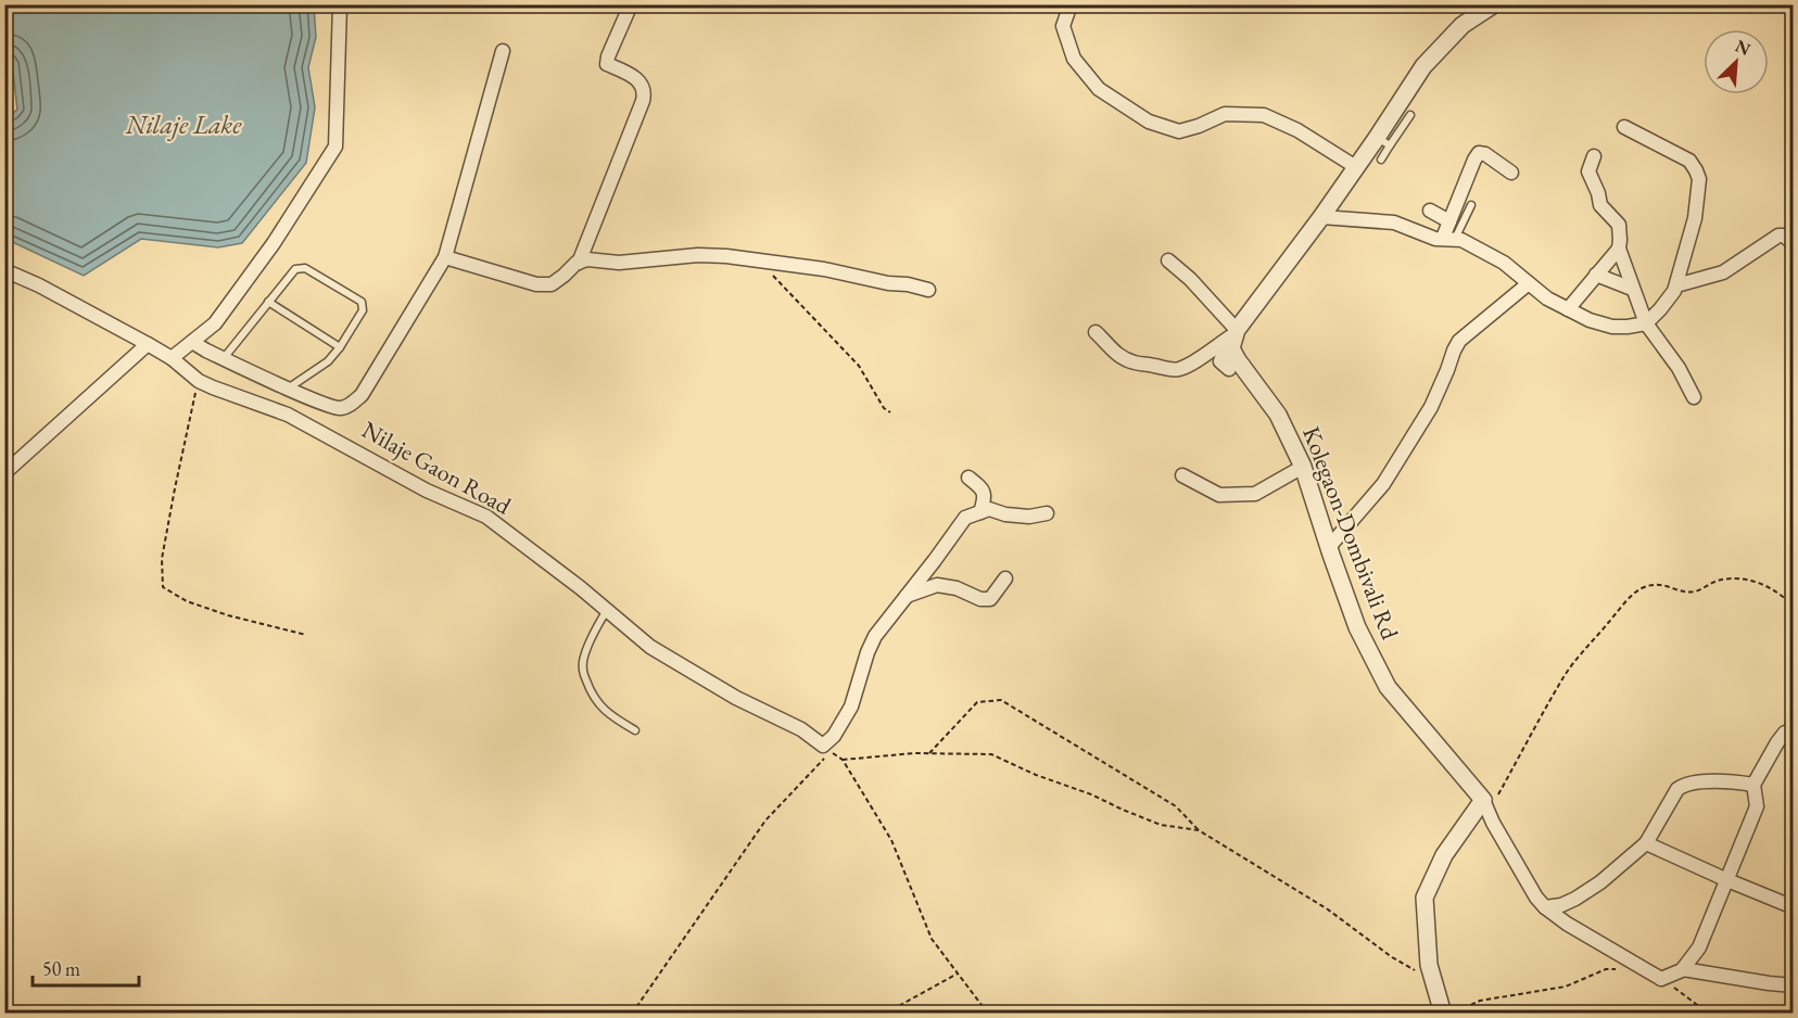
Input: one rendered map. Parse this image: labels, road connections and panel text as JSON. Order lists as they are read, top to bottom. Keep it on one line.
{"streets":{"street":["Nilaje Gaon Road","Kolegaon-Dombivali Rd"]},"water":["Nilaje Lake"],"scale_bar":"50 m","north":"top right"}
